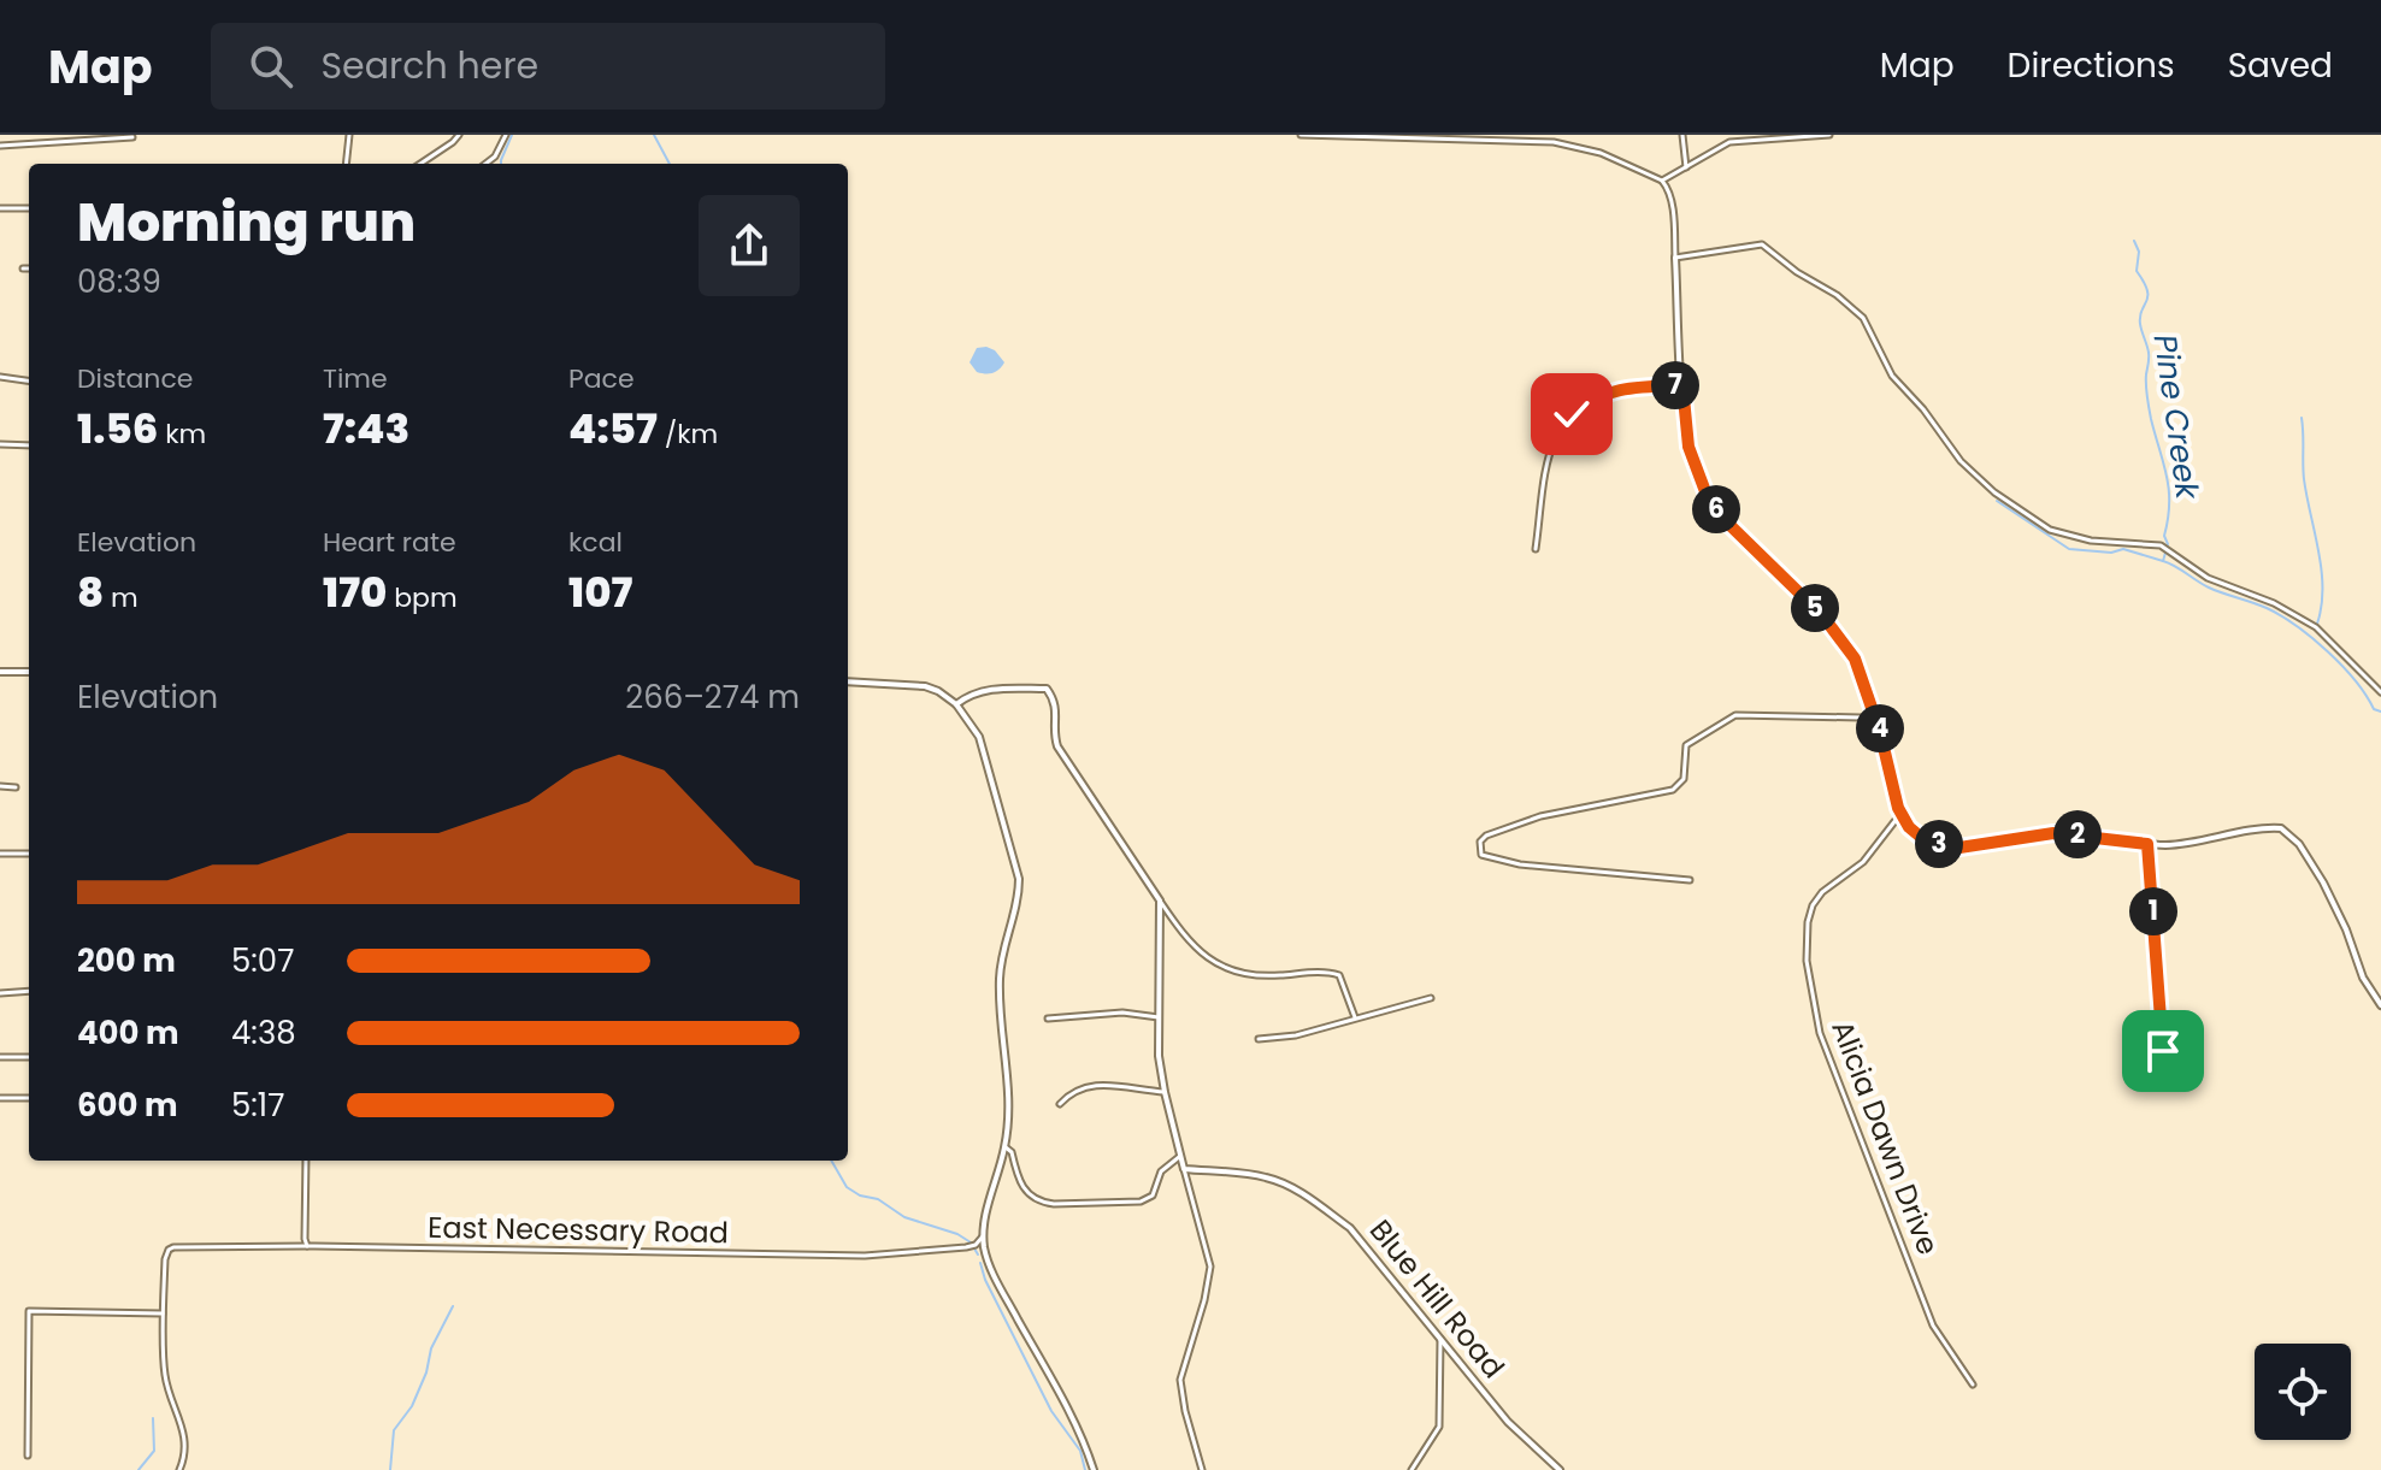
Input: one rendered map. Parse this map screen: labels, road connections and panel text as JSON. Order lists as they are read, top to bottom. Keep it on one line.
{"streets":{"street":["Alicia Dawn Drive","East Necessary Road","Blue Hill Road"]},"water":["Pine Creek"],"page":{"header":"Map","search":"Search here","nav":["Map","Directions","Saved"],"heading":["Morning run","08:39"],"stats":[["Distance","1.56 km"],["Time","7:43"],["Pace","4:57 /km"],["Elevation","8 m"],["Heart rate","170 bpm"],["kcal","107"]],"pins":["7","6","5","4","2","3","1"],"chart":["Elevation","266–274 m"],"list":[{"name":"200 m","note":"5:07"},{"name":"400 m","note":"4:38"},{"name":"600 m","note":"5:17"}]}}
